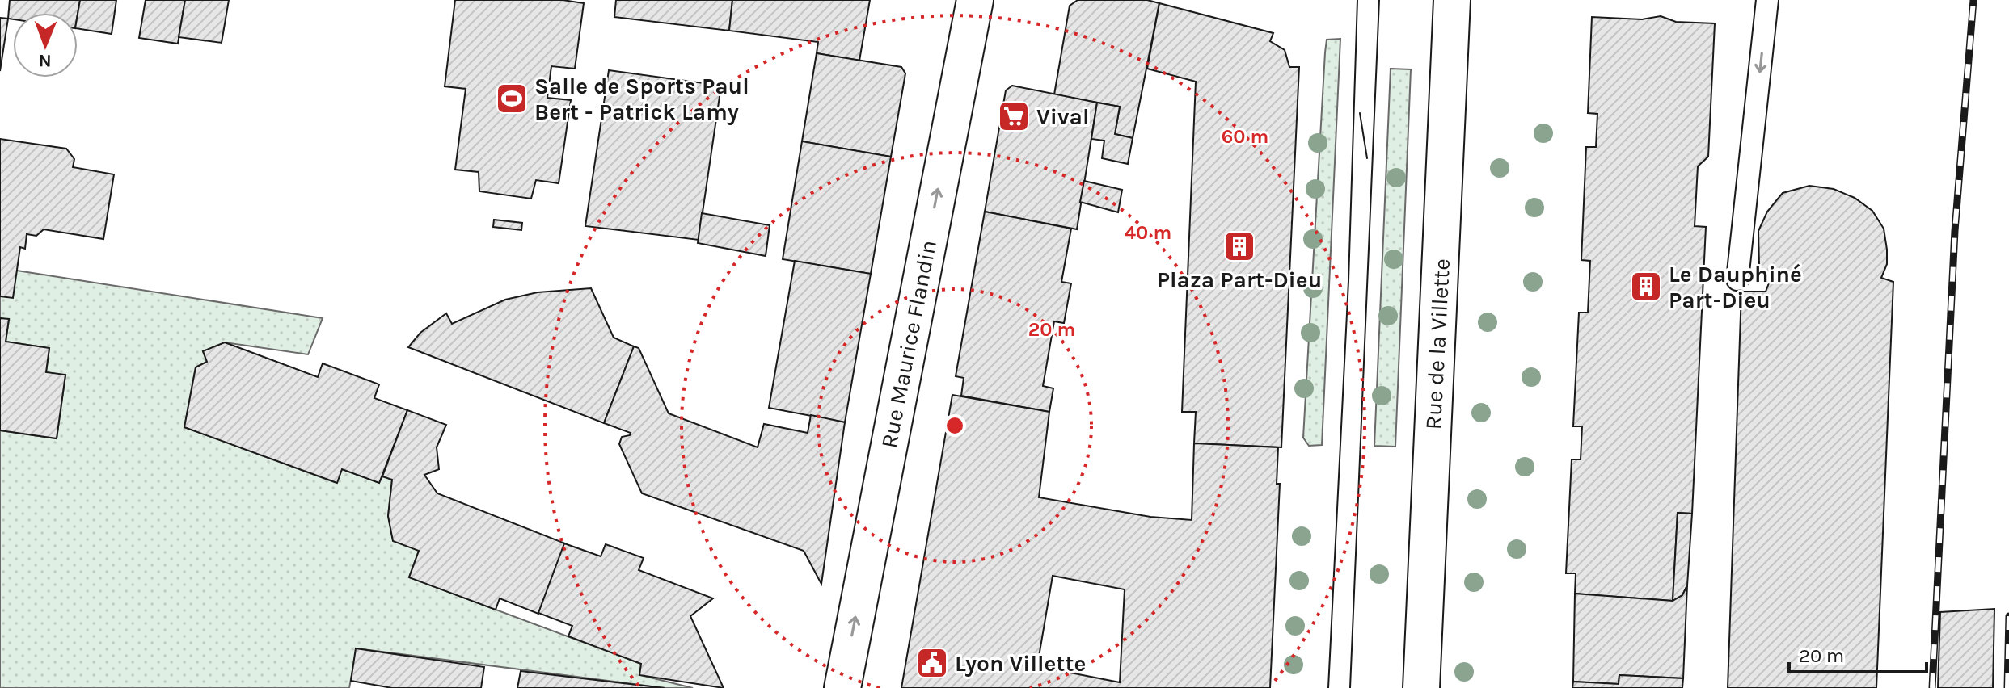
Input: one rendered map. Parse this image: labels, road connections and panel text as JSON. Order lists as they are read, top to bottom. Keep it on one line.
{"streets":{"street":["Rue Maurice Flandin","Rue de la Villette"]},"one_way":["Rue Maurice Flandin"],"places":{"sports":["Salle de Sports Paul Bert - Patrick Lamy"],"supermarket":["Vival"],"building":["Plaza Part-Dieu","Le Dauphiné Part-Dieu"],"public building":["Lyon Villette"]},"scale_bar":"20 m","north":"bottom","rings":["60 m","40 m","20 m"]}
